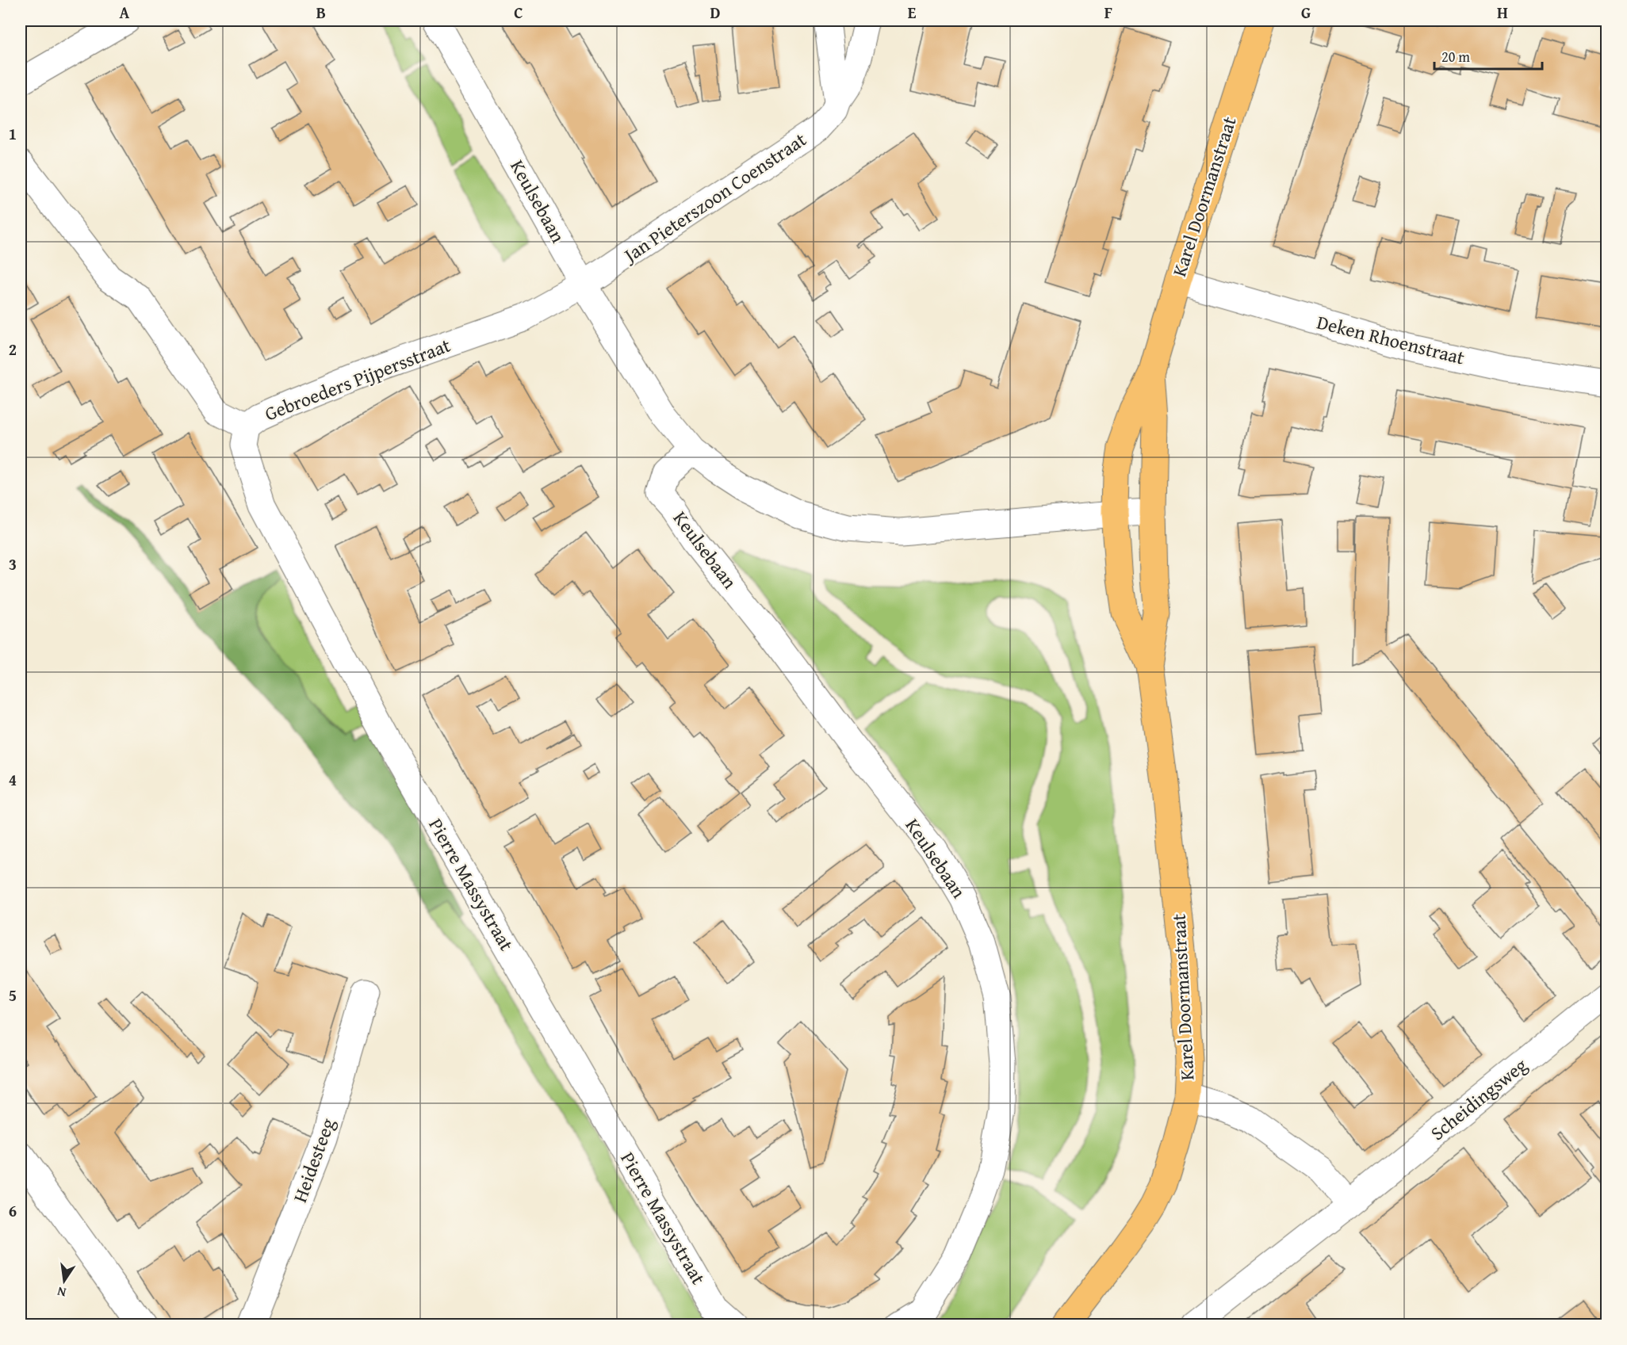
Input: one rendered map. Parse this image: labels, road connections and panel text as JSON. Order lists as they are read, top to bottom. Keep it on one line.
{"streets":{"main road":["Karel Doormanstraat"],"street":["Jan Pieterszoon Coenstraat","Keulsebaan","Deken Rhoenstraat","Gebroeders Pijpersstraat","Pierre Massystraat","Scheidingsweg","Heidesteeg"]},"crossings":[["Karel Doormanstraat","Keulsebaan"],["Karel Doormanstraat","Deken Rhoenstraat"],["Jan Pieterszoon Coenstraat","Keulsebaan"],["Jan Pieterszoon Coenstraat","Gebroeders Pijpersstraat"],["Keulsebaan","Gebroeders Pijpersstraat"],["Gebroeders Pijpersstraat","Pierre Massystraat"]],"scale_bar":"20 m","north":"bottom","grid":{"columns":["A","B","C","D","E","F","G","H"],"rows":["1","2","3","4","5","6"]}}
